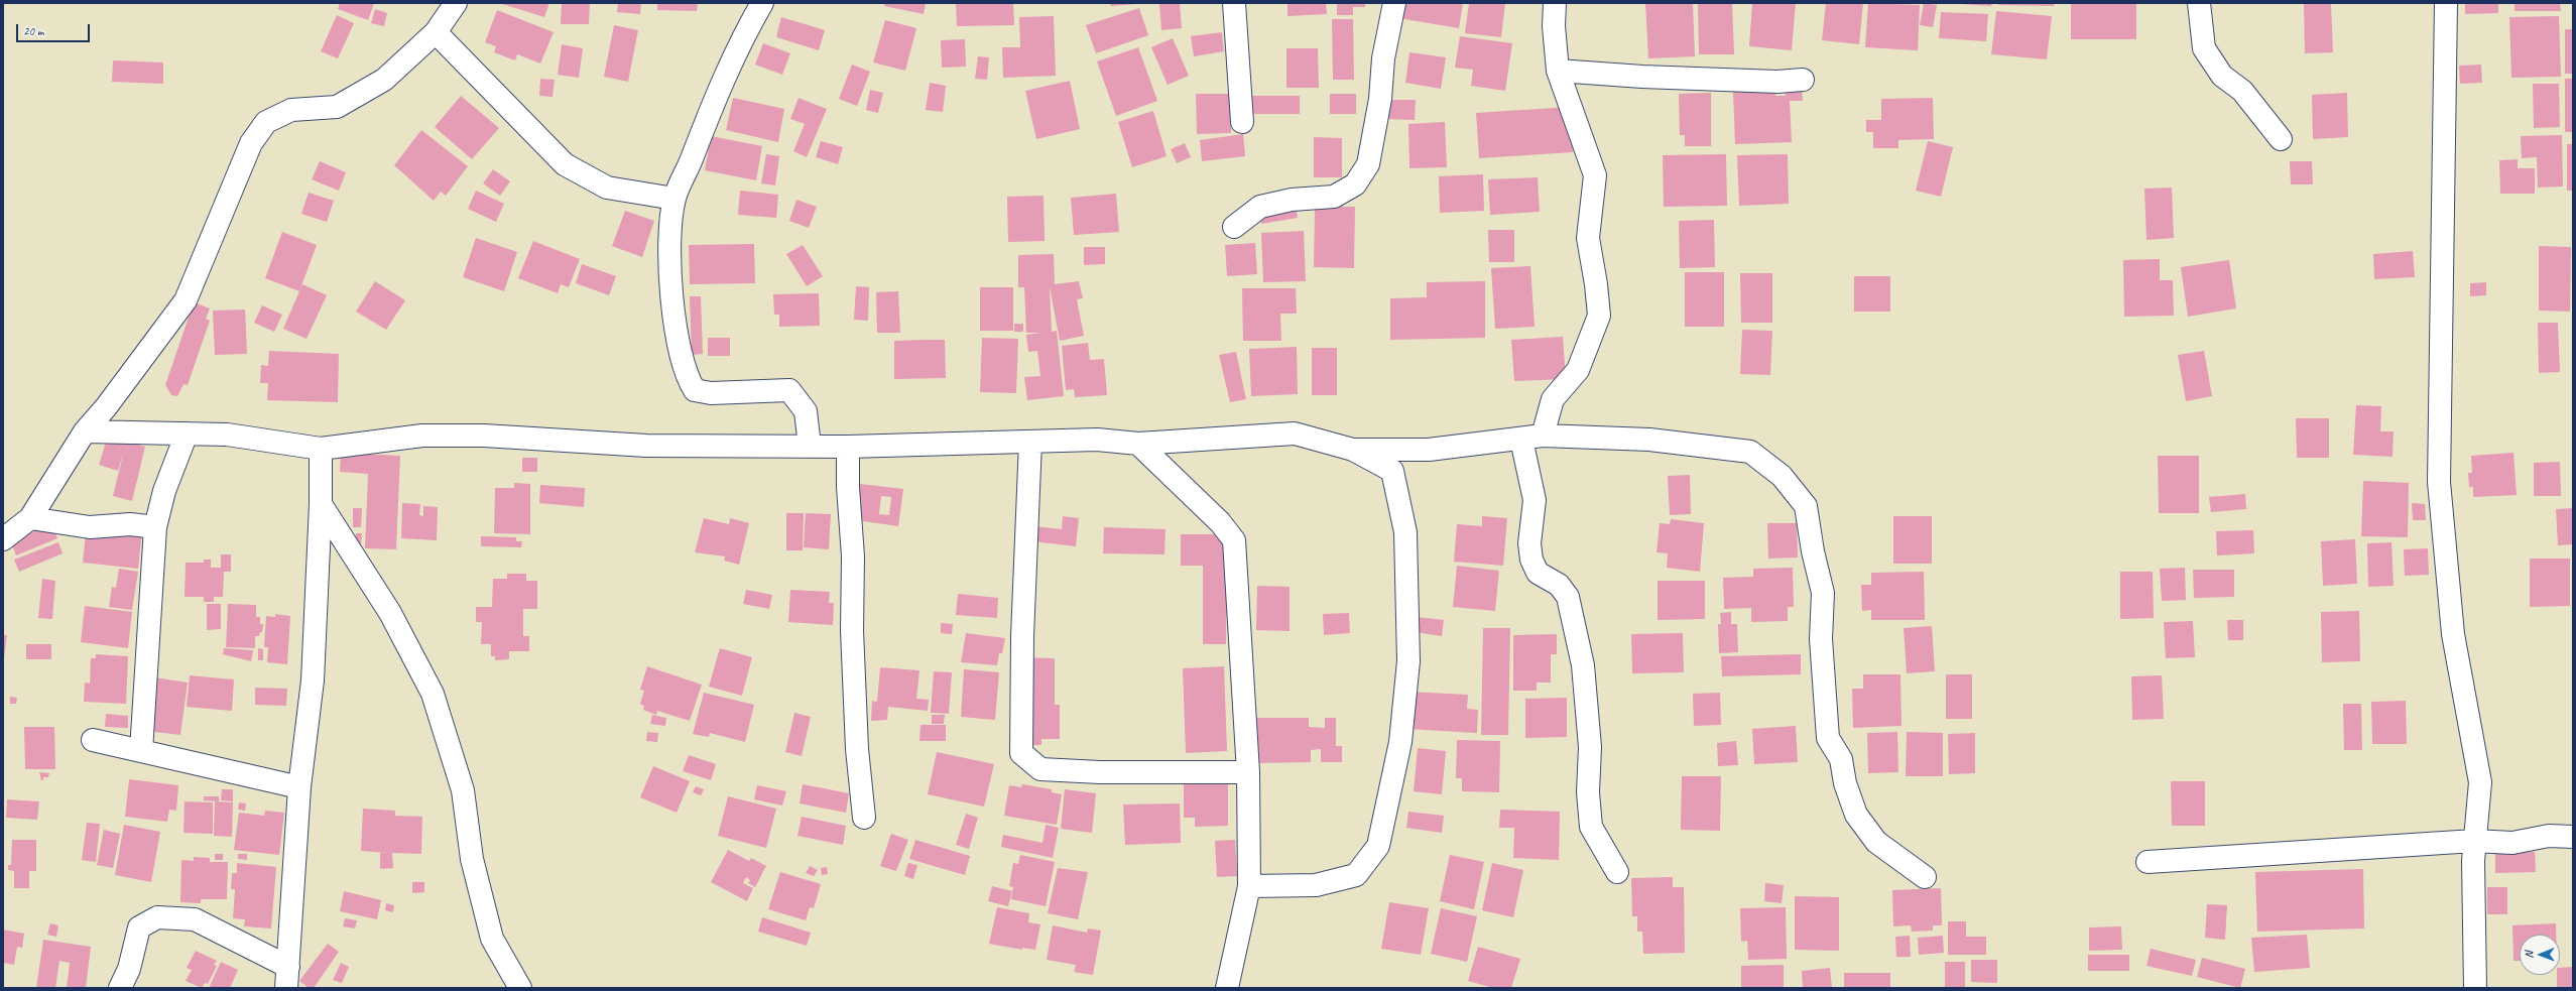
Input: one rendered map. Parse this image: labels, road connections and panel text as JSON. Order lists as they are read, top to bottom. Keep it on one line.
{"scale_bar":"20 m","north":"left"}
